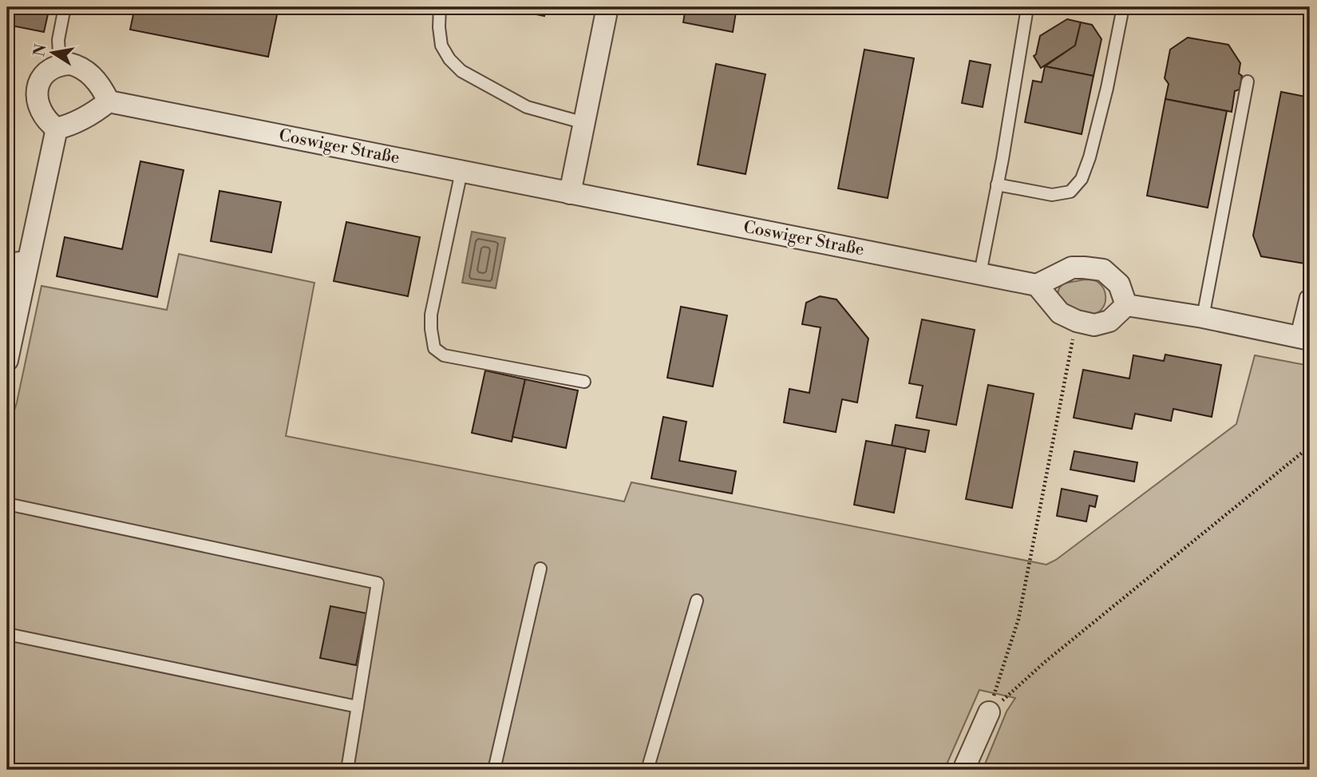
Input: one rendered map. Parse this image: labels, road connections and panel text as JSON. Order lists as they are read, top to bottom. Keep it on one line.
{"streets":{"street":["Coswiger Straße"]},"north":"left"}
